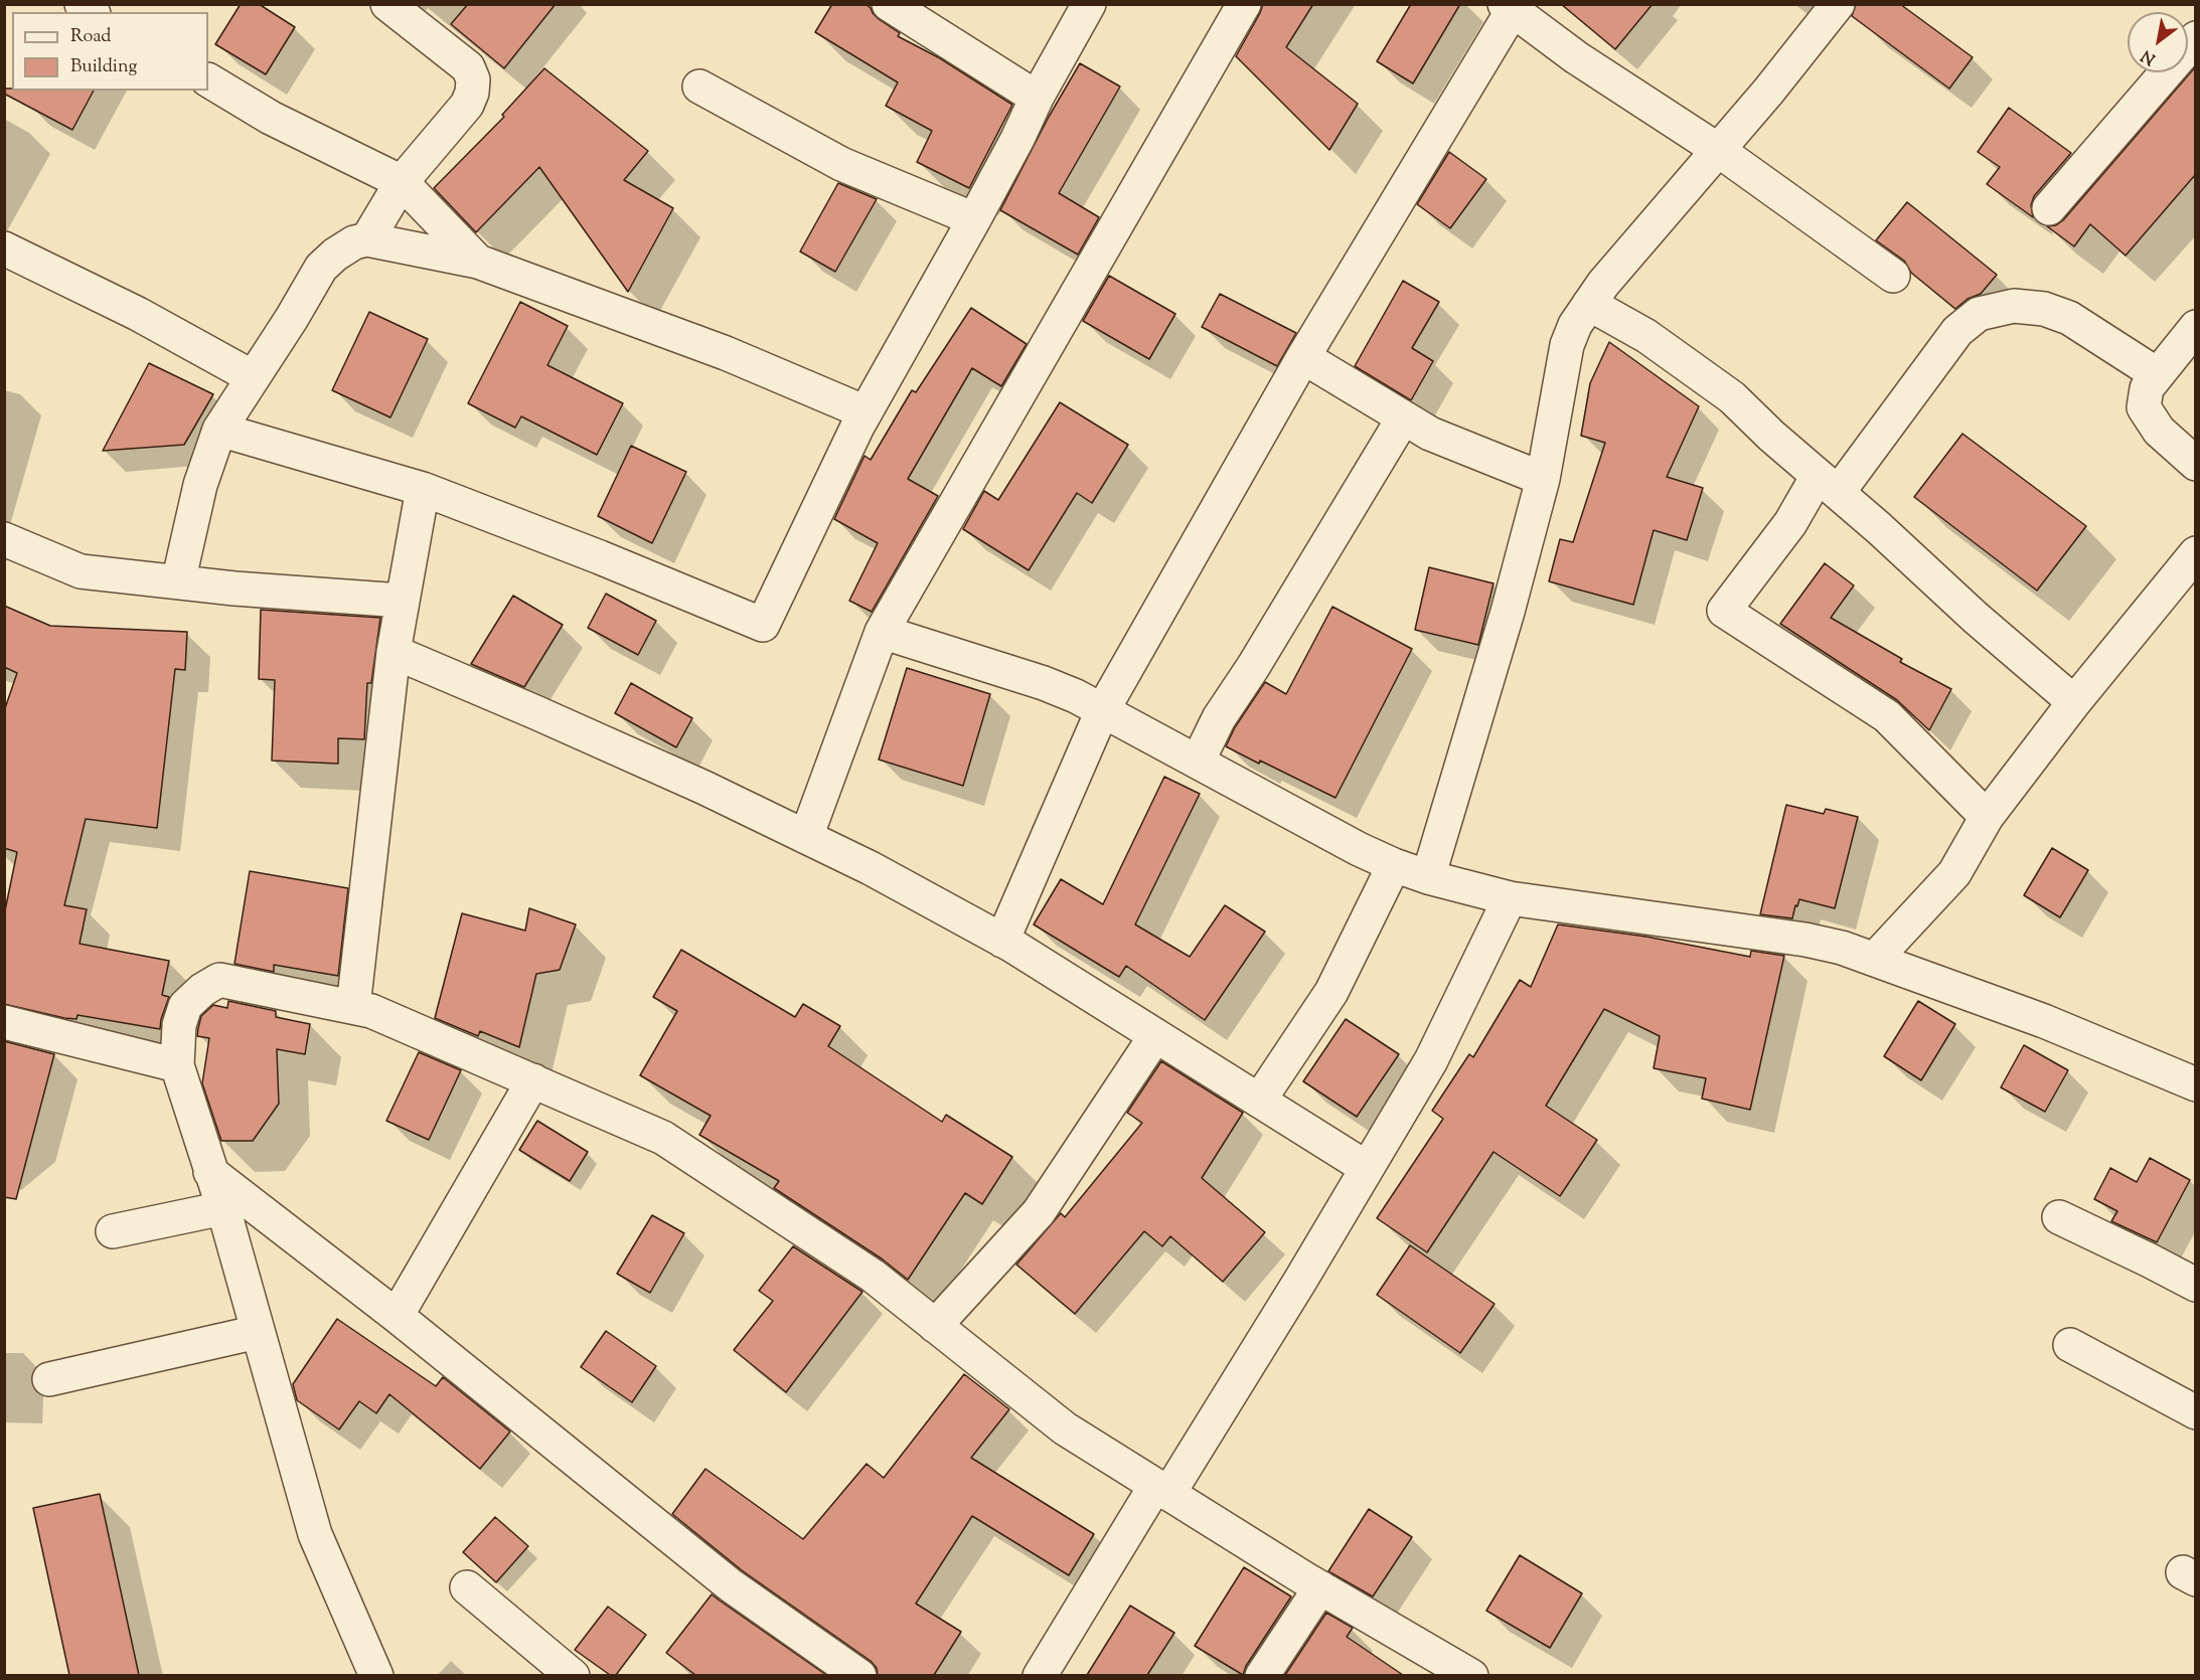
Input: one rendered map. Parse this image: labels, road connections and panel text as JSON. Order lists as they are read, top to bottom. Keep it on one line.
{"legend":["Road","Building"],"north":"bottom left"}
